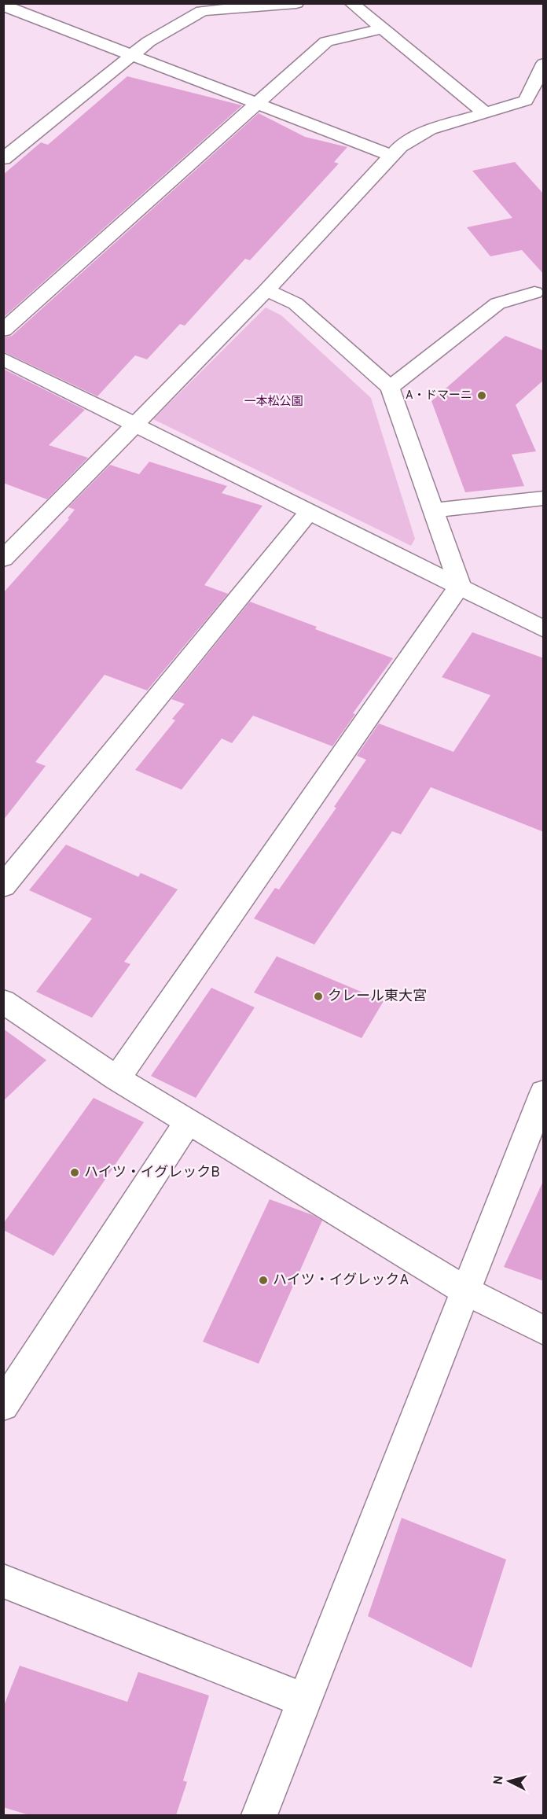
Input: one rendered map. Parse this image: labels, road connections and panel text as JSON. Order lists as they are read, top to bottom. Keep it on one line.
{"parks":["一本松公園"],"places":["A・ドマーニ","クレール東大宮","ハイツ・イグレックB","ハイツ・イグレックA"],"north":"left"}
